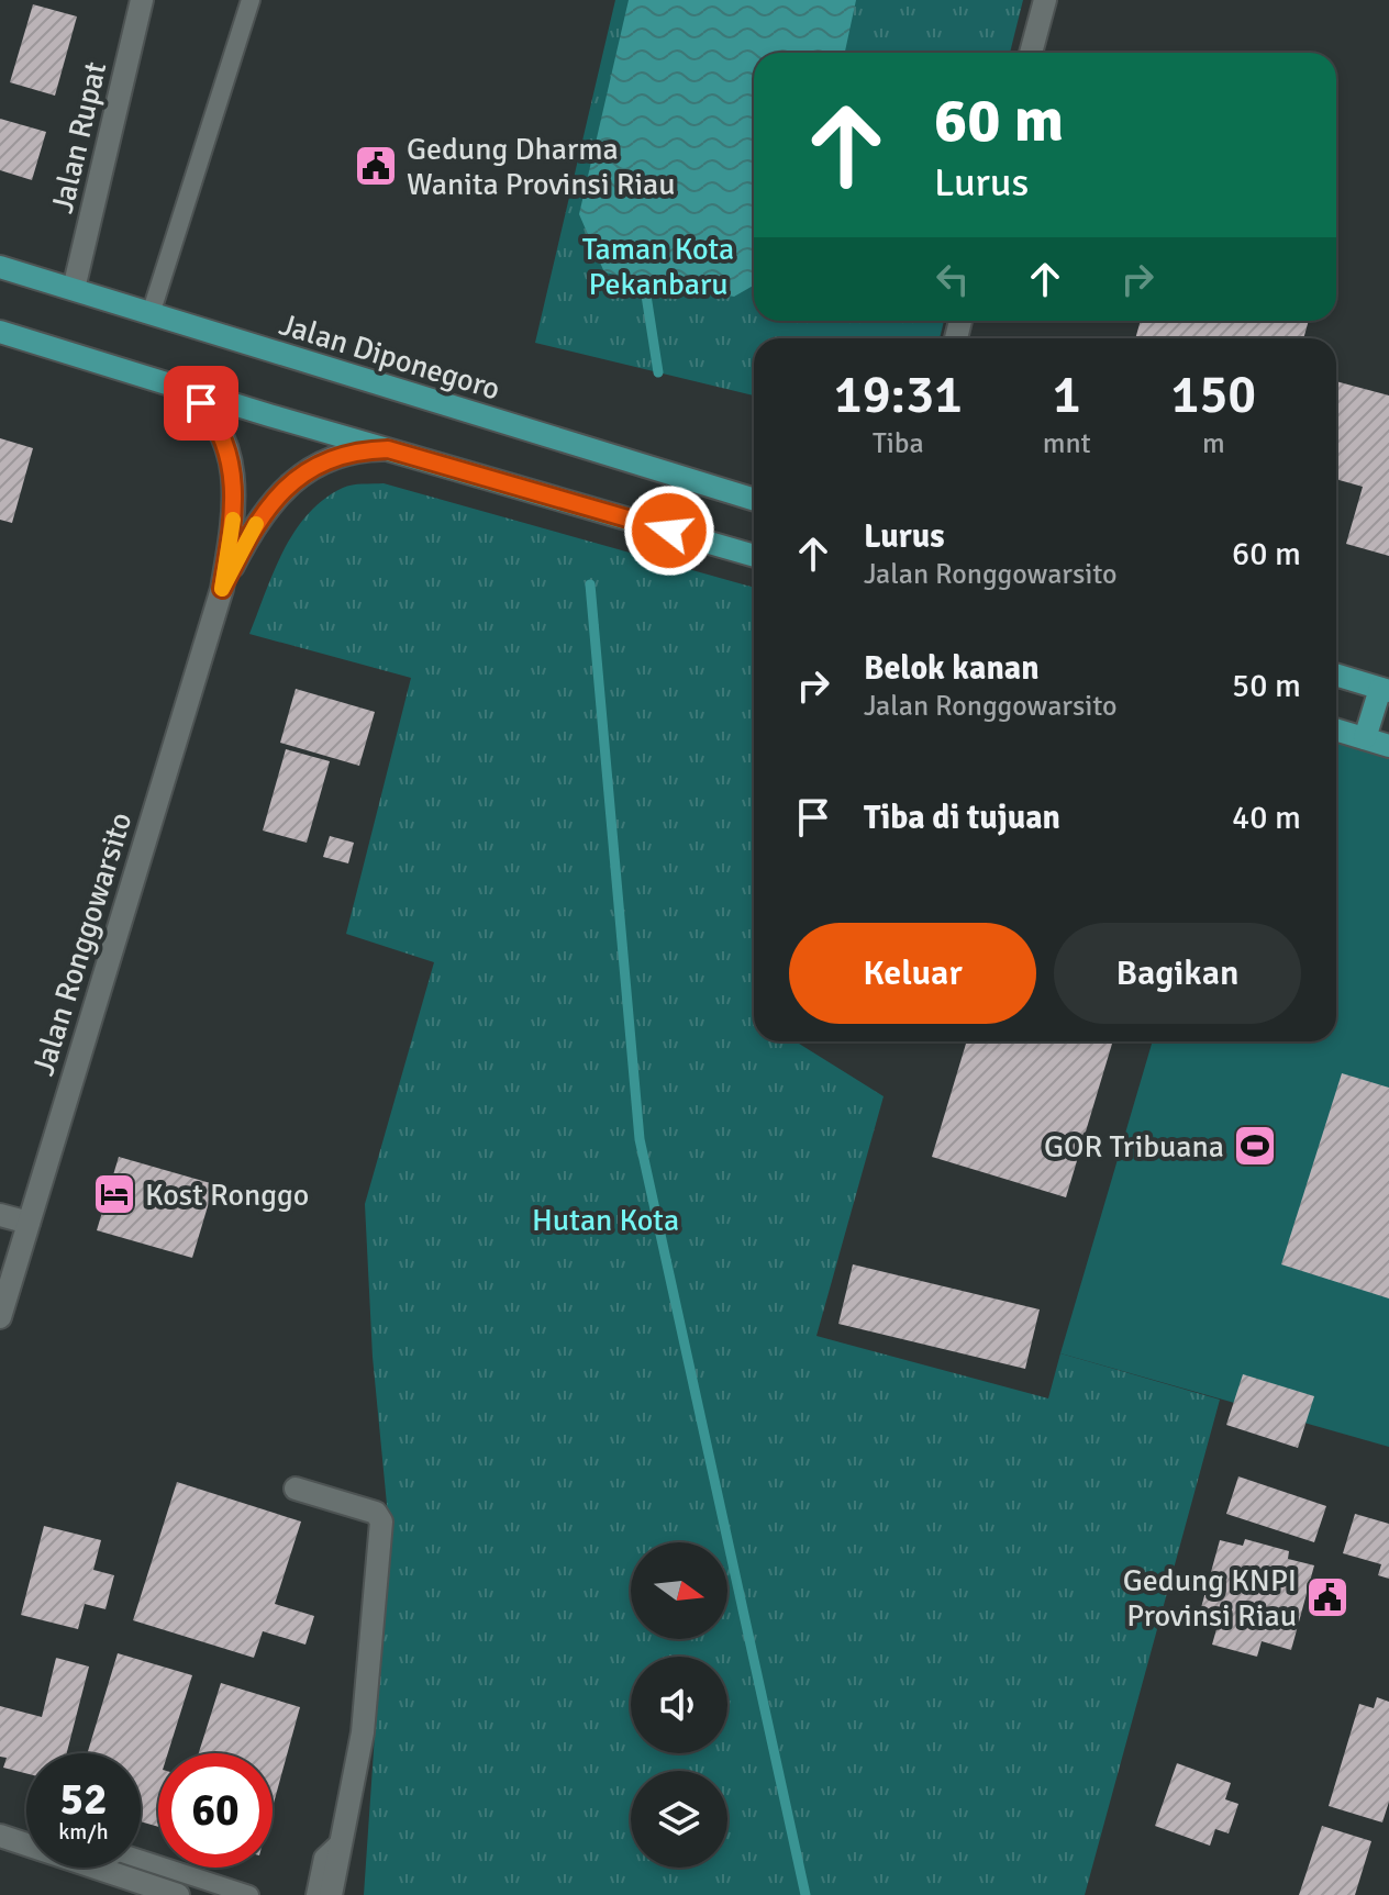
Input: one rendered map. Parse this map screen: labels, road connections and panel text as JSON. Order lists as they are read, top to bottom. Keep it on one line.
{"streets":{"main road":["Jalan Diponegoro"],"street":["Jalan Rupat","Jalan Ronggowarsito"]},"crossings":[["Jalan Rupat","Jalan Diponegoro"]],"parks":["Taman Kota Pekanbaru","Hutan Kota"],"places":{"public building":["Gedung Dharma Wanita Provinsi Riau","Gedung KNPI Provinsi Riau"],"sports":["GOR Tribuana"],"hotel":["Kost Ronggo"]},"north":"right","page":{"turn":["60 m","Lurus"],"eta":["19:31","Tiba","1","mnt","150","m"],"list":[{"name":"Lurus","note":"Jalan Ronggowarsito","value":"60 m"},{"name":"Belok kanan","note":"Jalan Ronggowarsito","value":"50 m"},{"name":"Tiba di tujuan","value":"40 m"}],"buttons":["Keluar","Bagikan"],"speed":"52 km/h","limit":"60"}}
